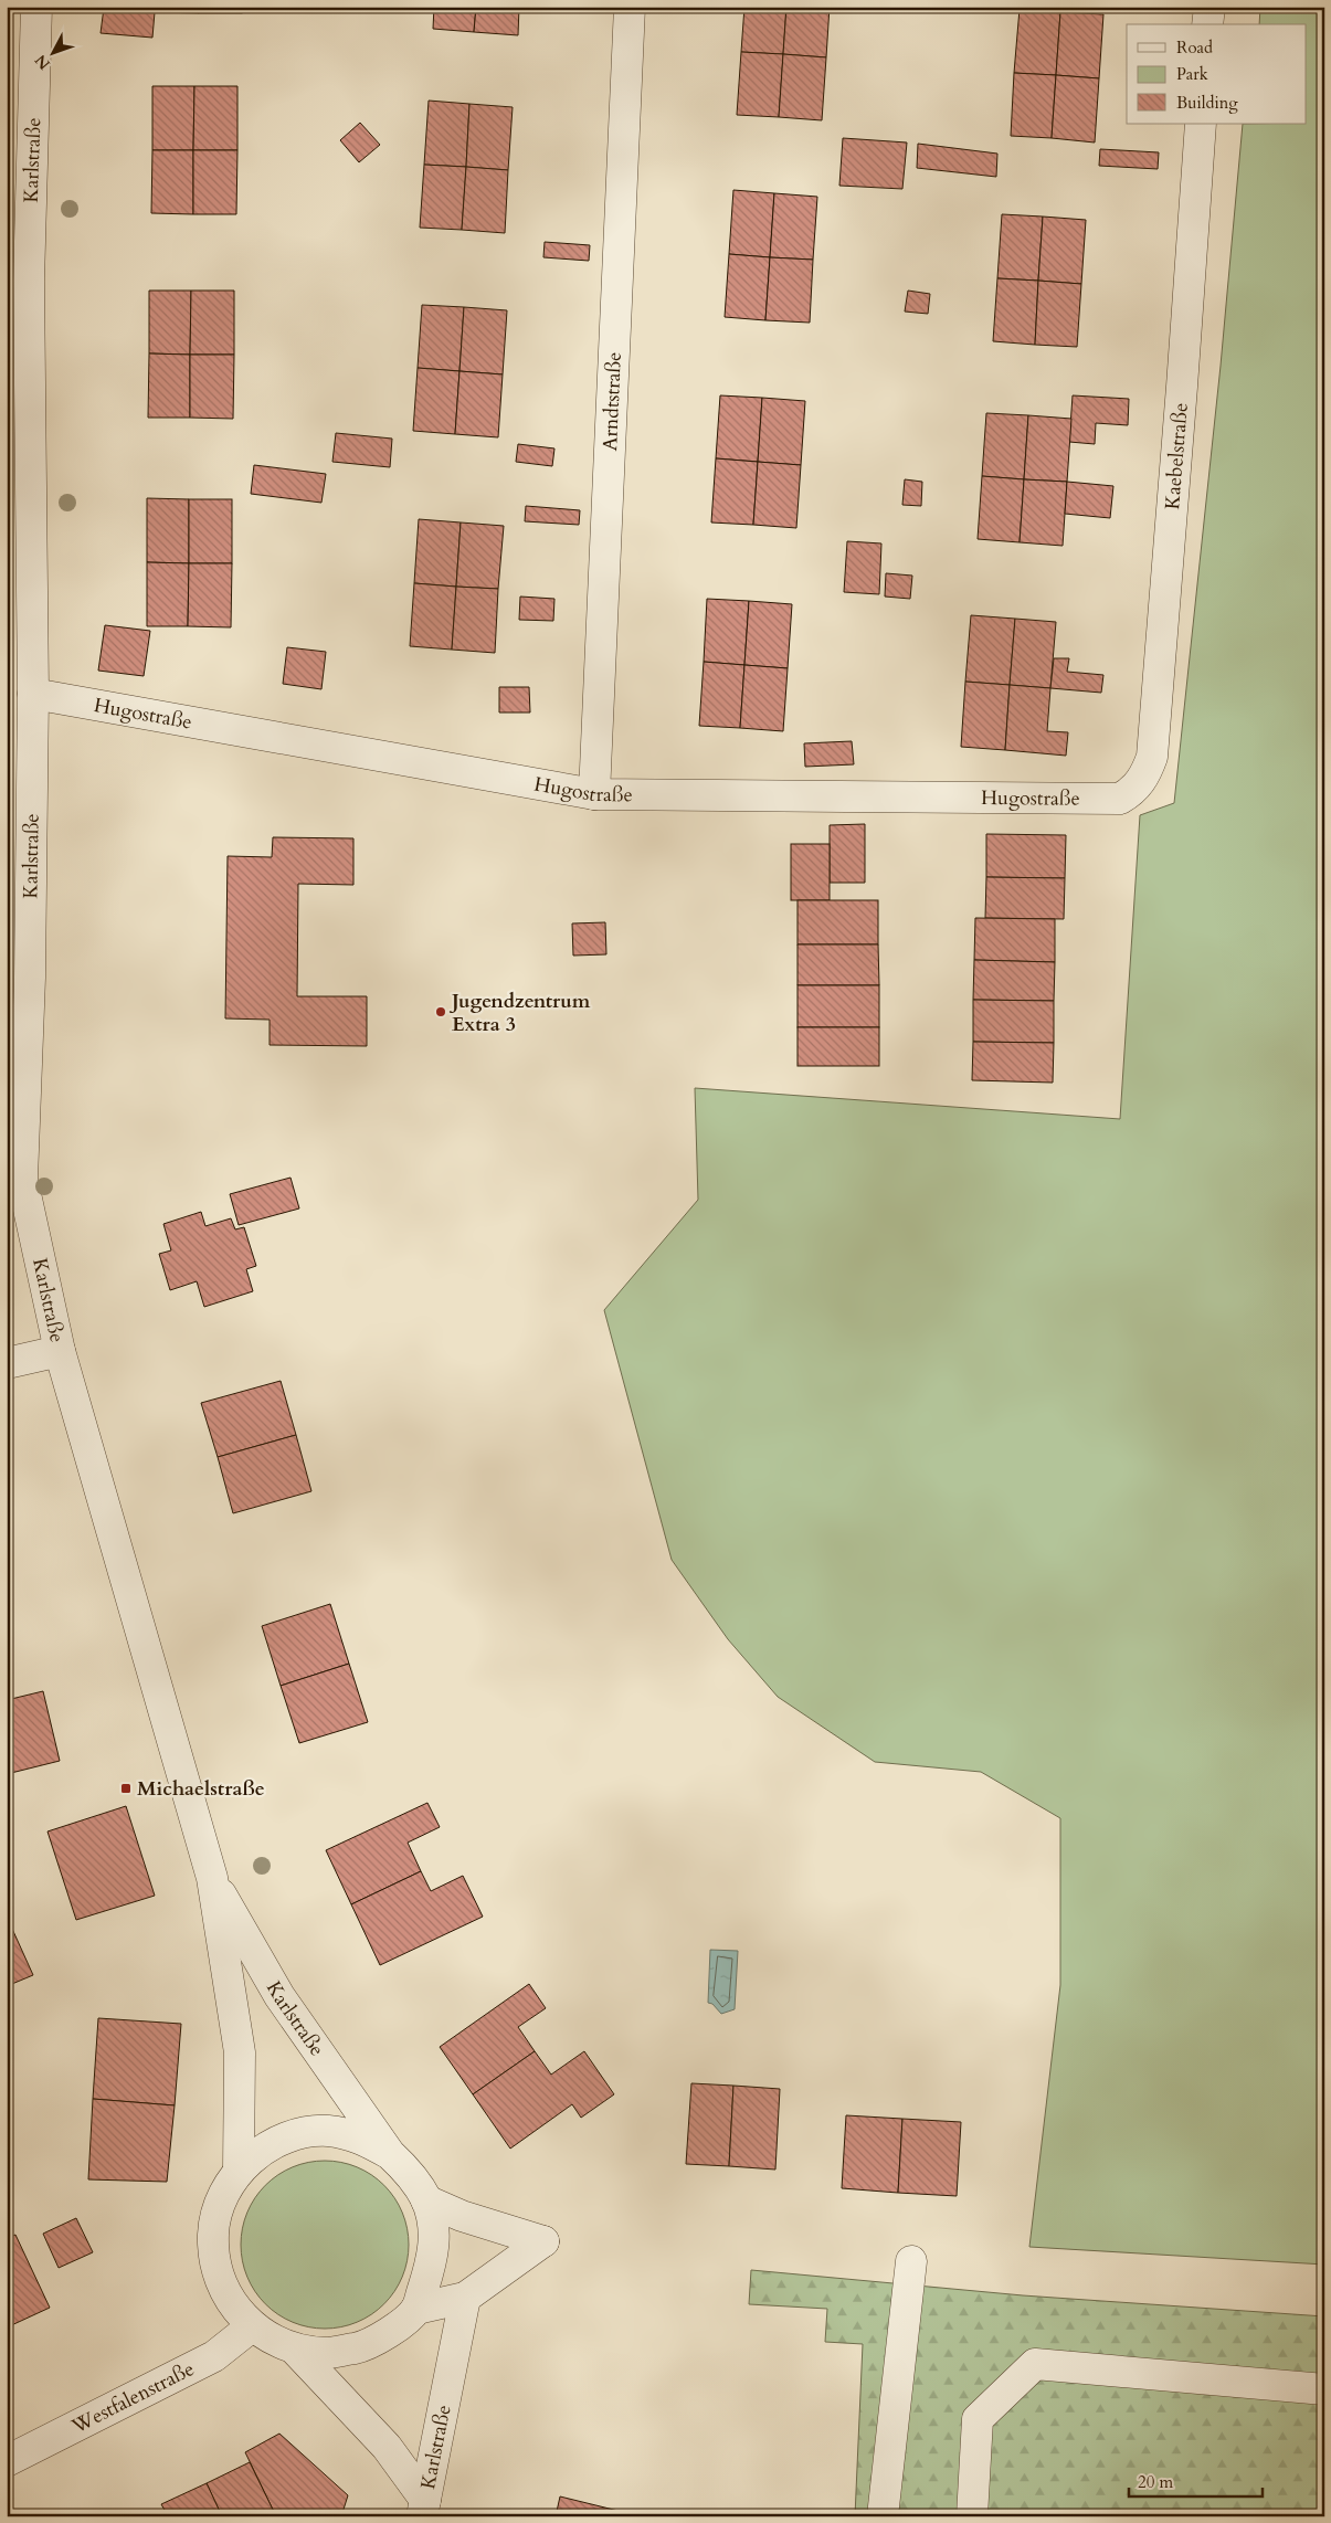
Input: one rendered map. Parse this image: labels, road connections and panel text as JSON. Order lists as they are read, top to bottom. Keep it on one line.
{"streets":{"street":["Karlstraße","Arndtstraße","Kaebelstraße","Hugostraße","Westfalenstraße"]},"crossings":[["Karlstraße","Hugostraße"],["Karlstraße","Westfalenstraße"],["Arndtstraße","Hugostraße"],["Kaebelstraße","Hugostraße"]],"places":{"other":["Jugendzentrum Extra 3"],"transit":["Michaelstraße"]},"legend":["Road","Park","Building"],"scale_bar":"20 m","north":"bottom left"}
